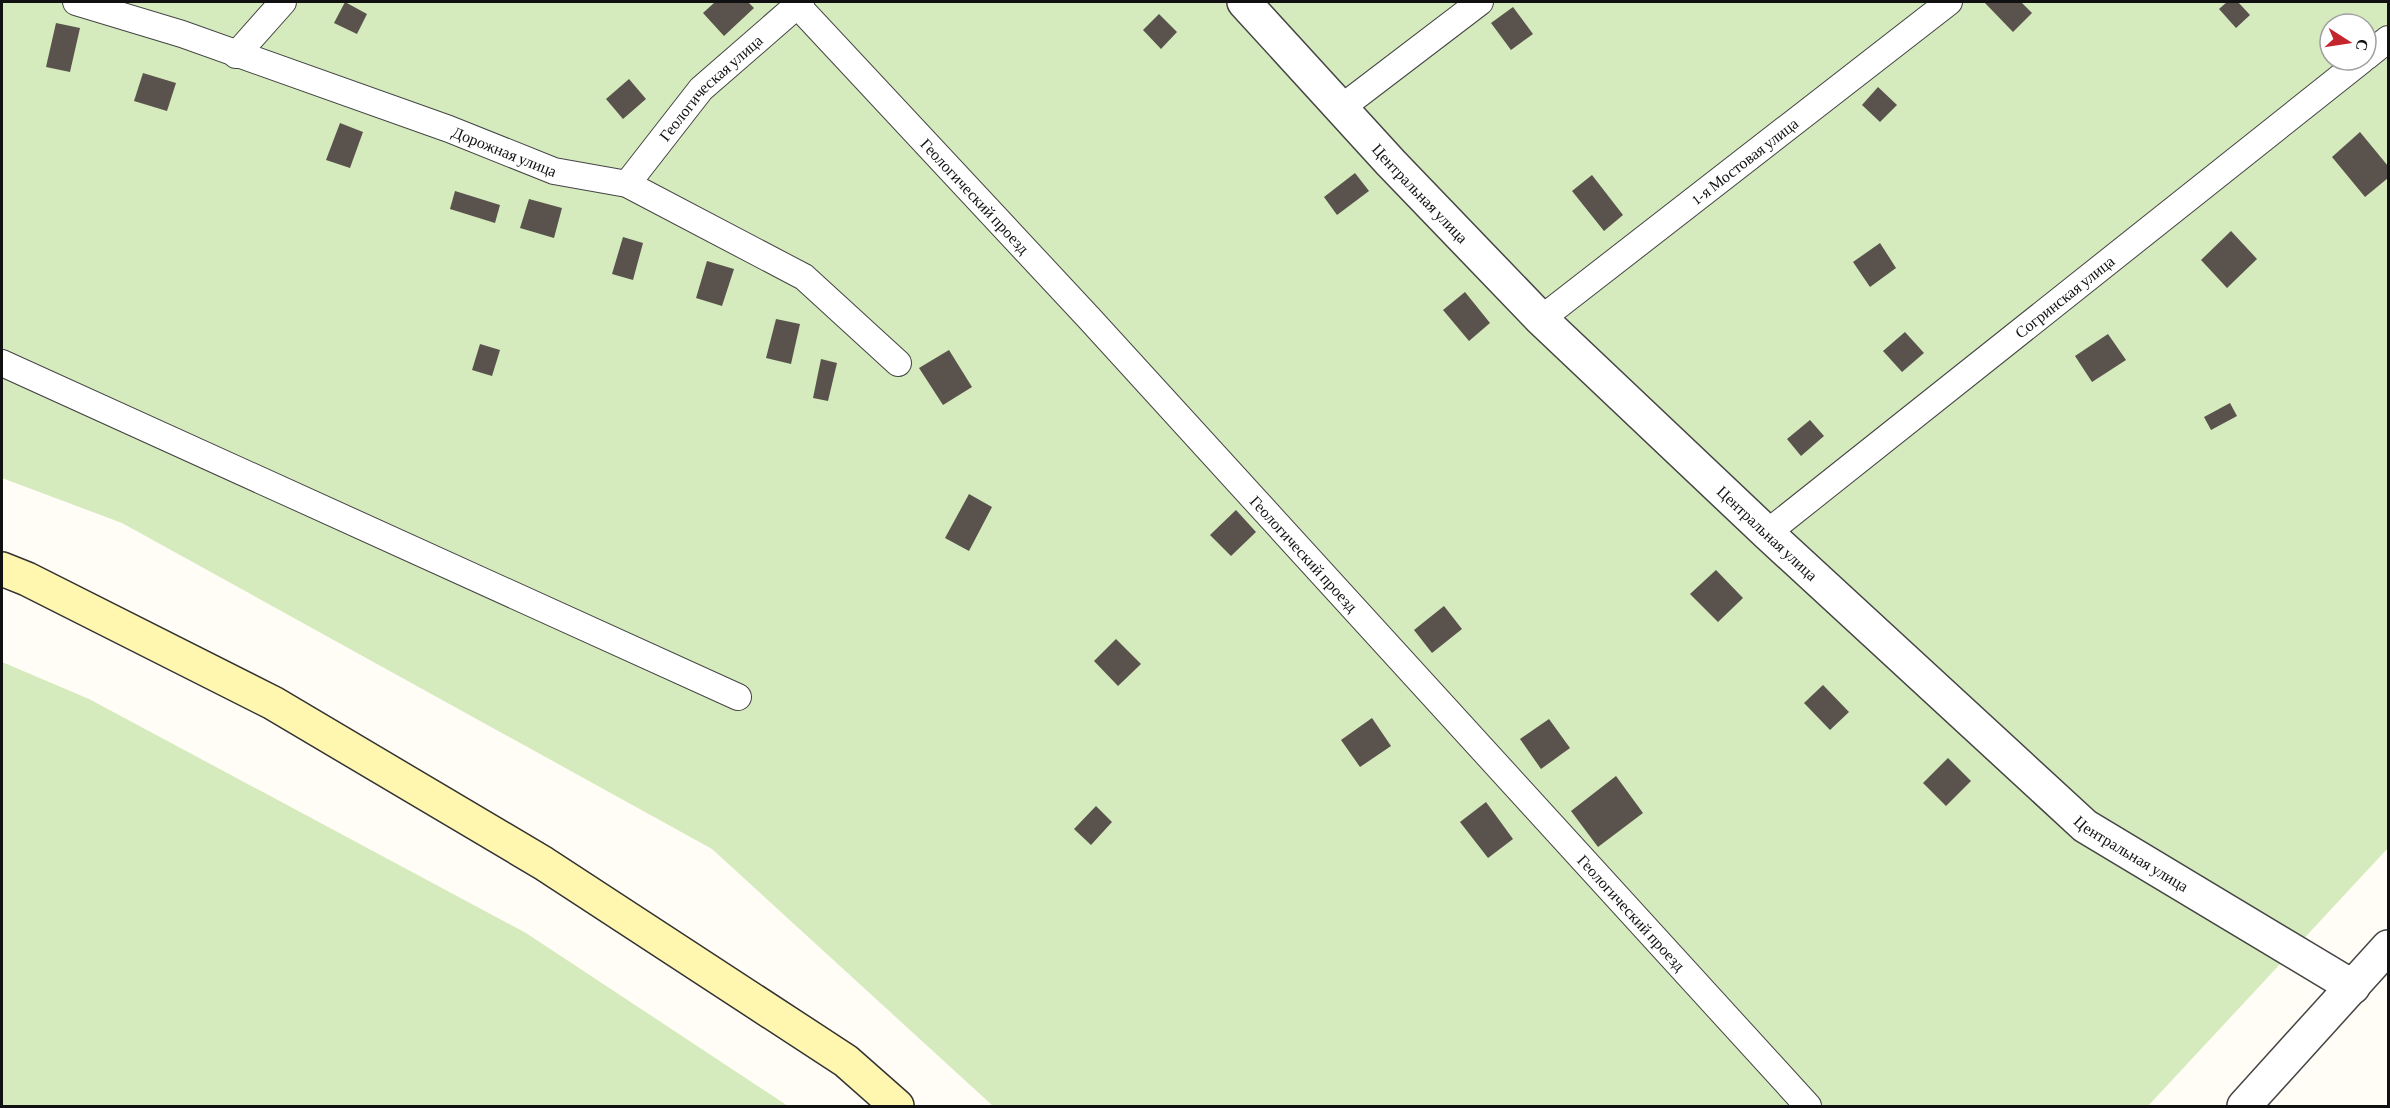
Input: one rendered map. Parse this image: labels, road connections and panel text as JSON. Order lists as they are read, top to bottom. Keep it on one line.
{"streets":{"street":["Центральная улица"],"lane":["Геологическая улица","Дорожная улица","1-я Мостовая улица","Геологический проезд","Согринская улица"]},"crossings":[["Геологическая улица","Дорожная улица"],["Геологическая улица","Геологический проезд"],["1-я Мостовая улица","Центральная улица"],["Центральная улица","Согринская улица"]],"north":"right"}
